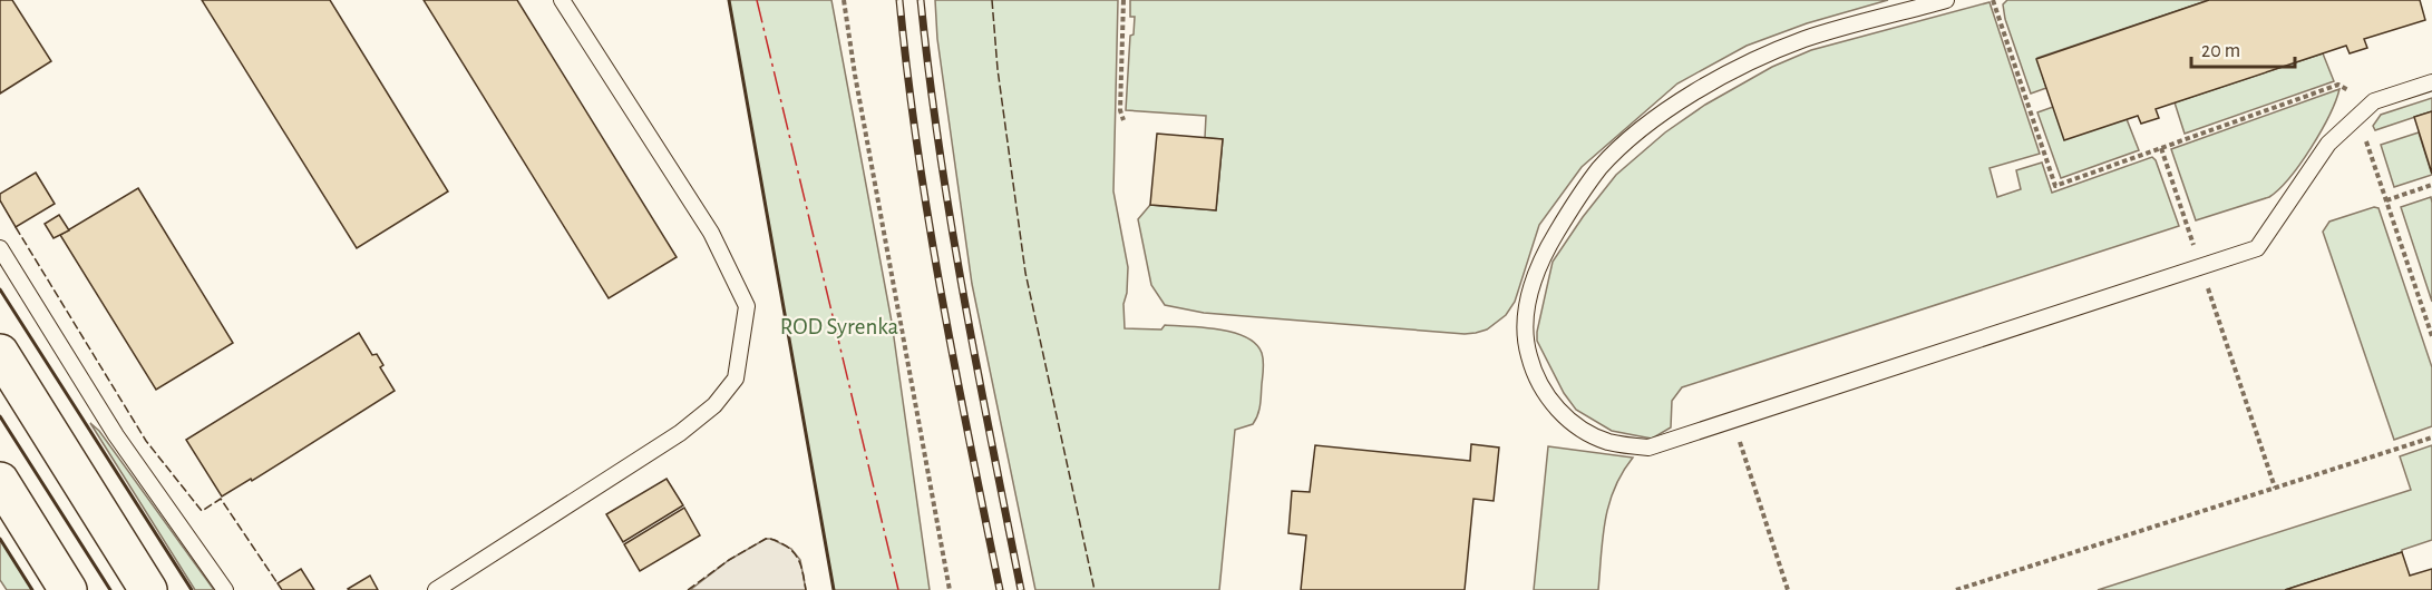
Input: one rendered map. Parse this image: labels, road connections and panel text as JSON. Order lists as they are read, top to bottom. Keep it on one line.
{"parks":["ROD Syrenka"],"scale_bar":"20 m"}
